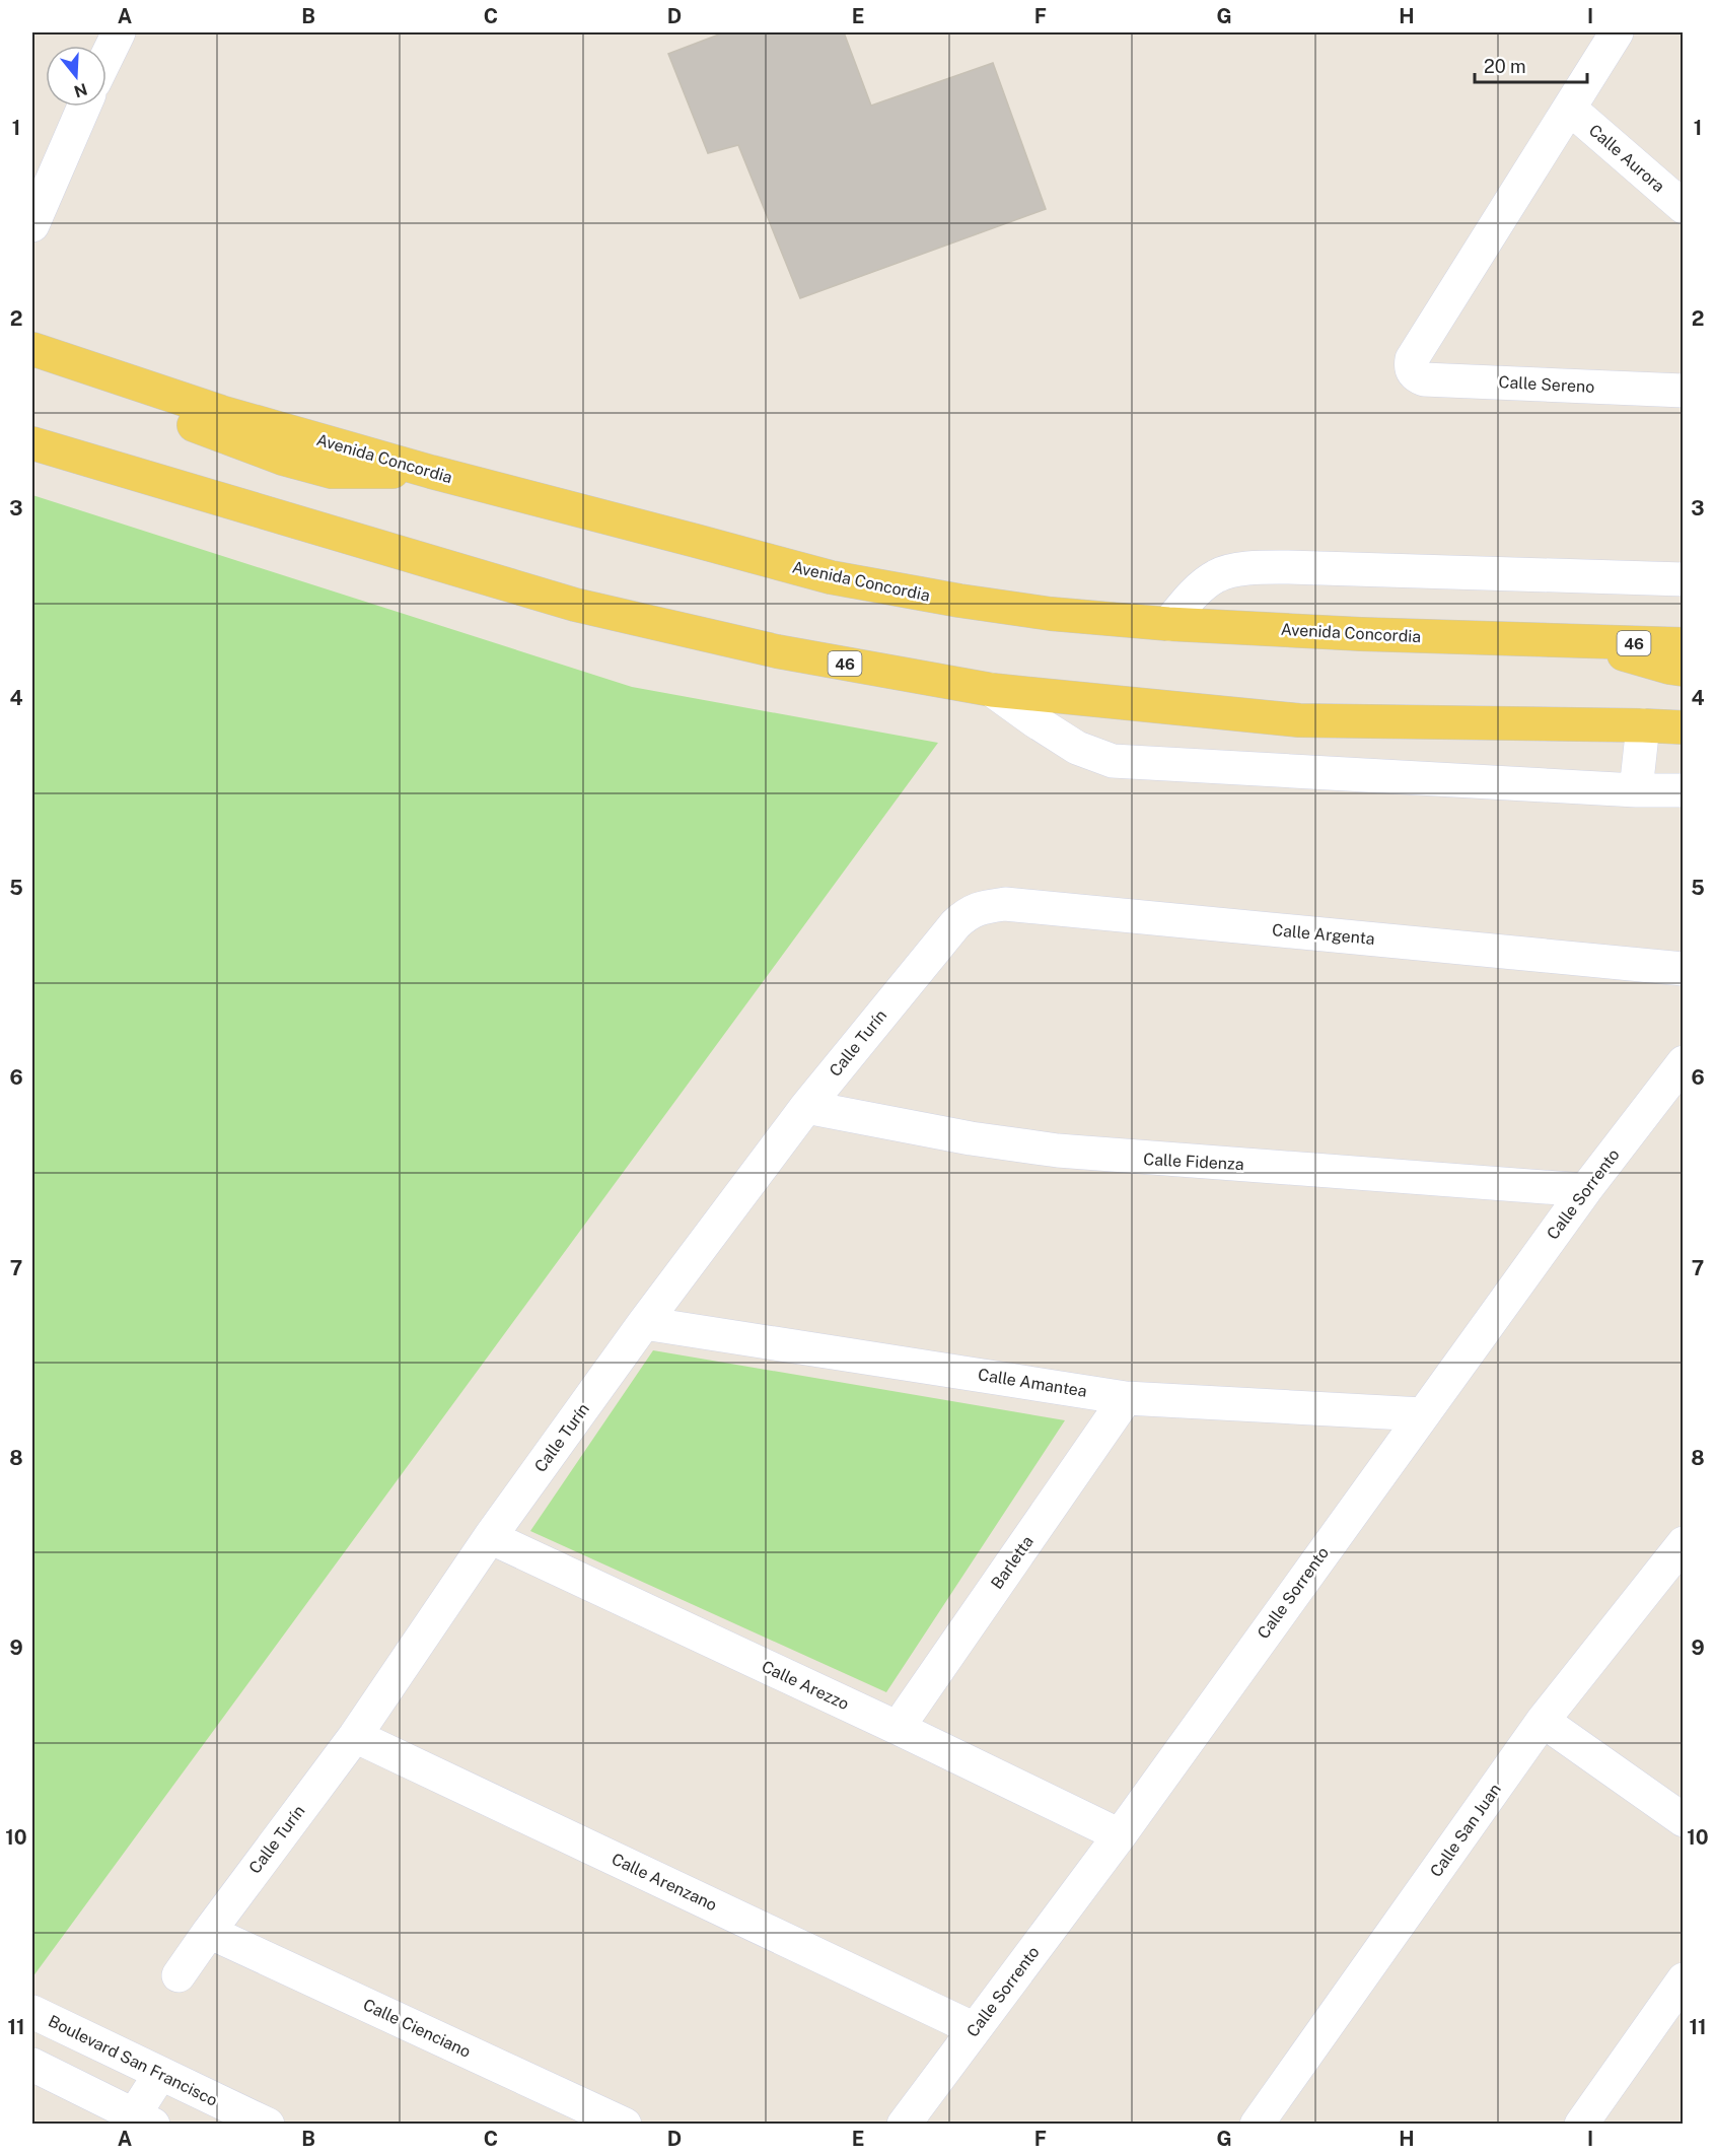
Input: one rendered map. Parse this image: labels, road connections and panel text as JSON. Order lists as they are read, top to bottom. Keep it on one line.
{"streets":{"main road":["Avenida Concordia","46"],"street":["Calle Aurora","Calle Sereno","Calle Argenta","Calle Turín","Calle Fidenza","Calle Sorrento","Calle Amantea","Barletta","Calle Arezzo","Calle San Juan","Calle Arenzano","Calle Cienciano","Boulevard San Francisco"]},"crossings":[["Calle Aurora","Calle Sereno"],["Calle Argenta","Calle Turín"],["Calle Turín","Calle Fidenza"],["Calle Turín","Calle Amantea"],["Calle Turín","Calle Arezzo"],["Calle Turín","Calle Arenzano"],["Calle Turín","Calle Cienciano"],["Calle Fidenza","Calle Sorrento"],["Calle Sorrento","Calle Amantea"],["Calle Sorrento","Calle Arezzo"],["Calle Sorrento","Calle Arenzano"],["Calle Amantea","Barletta"],["Barletta","Calle Arezzo"]],"scale_bar":"20 m","north":"bottom","grid":{"columns":["A","B","C","D","E","F","G","H","I"],"rows":["1","2","3","4","5","6","7","8","9","10","11"]}}
